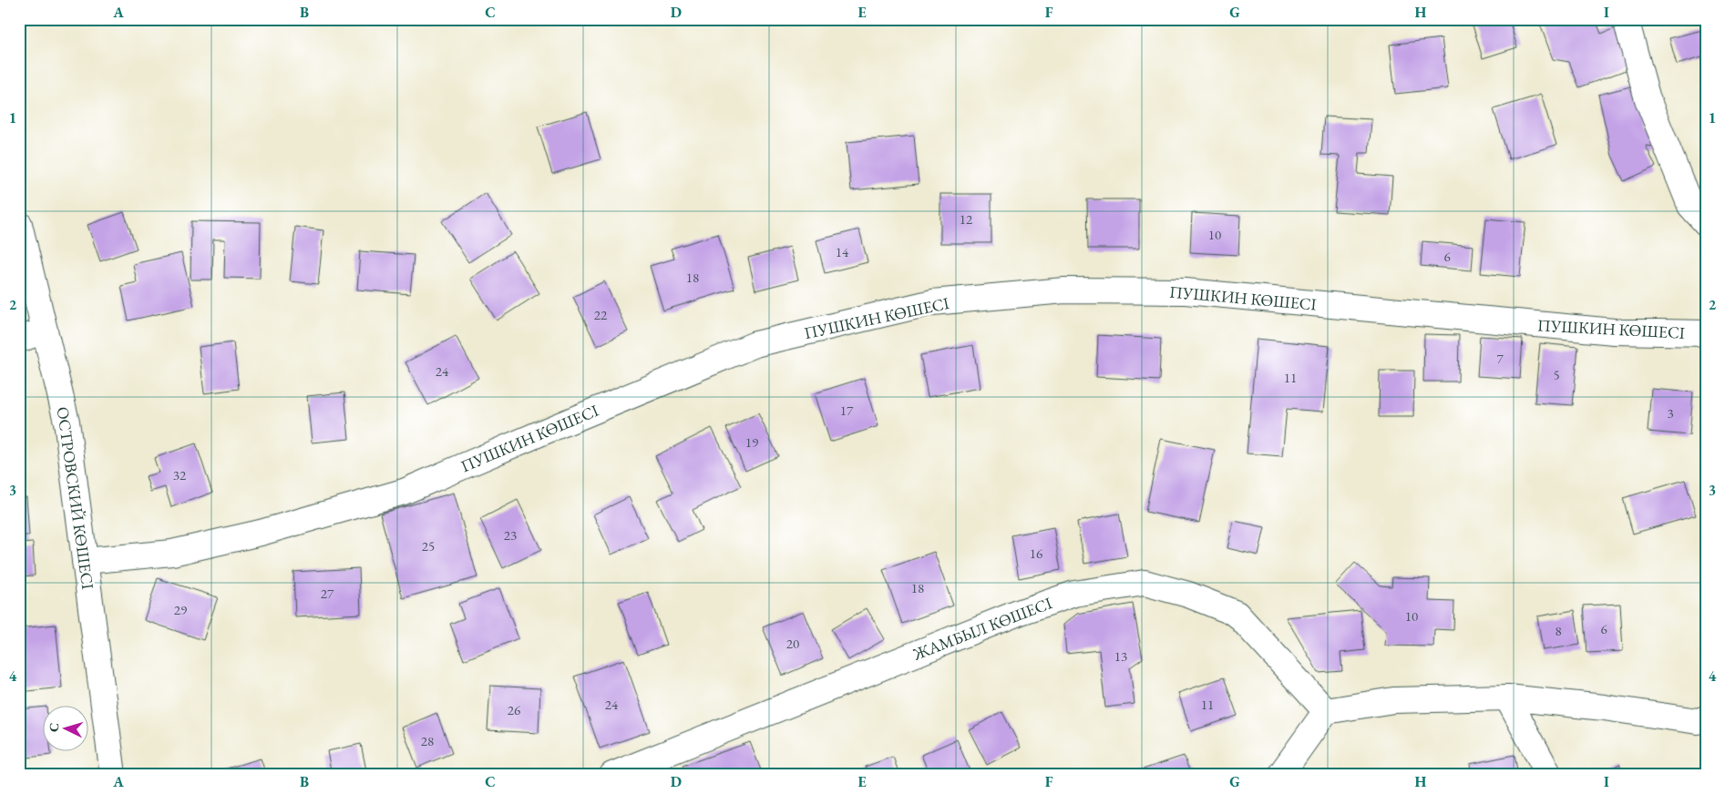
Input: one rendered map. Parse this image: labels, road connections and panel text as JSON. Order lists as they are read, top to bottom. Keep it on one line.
{"streets":{"street":["ПУШКИН КӨШЕСІ","ОСТРОВСКИЙ КӨШЕСІ","ЖАМБЫЛ КӨШЕСІ"]},"crossings":[["ПУШКИН КӨШЕСІ","ОСТРОВСКИЙ КӨШЕСІ"]],"house_numbers":["12","10","14","6","18","22","7","24","5","11","17","3","19","32","23","25","16","18","27","29","10","6","8","20","13","24","11","26","28"],"north":"left","grid":{"columns":["A","B","C","D","E","F","G","H","I"],"rows":["1","2","3","4"]}}
